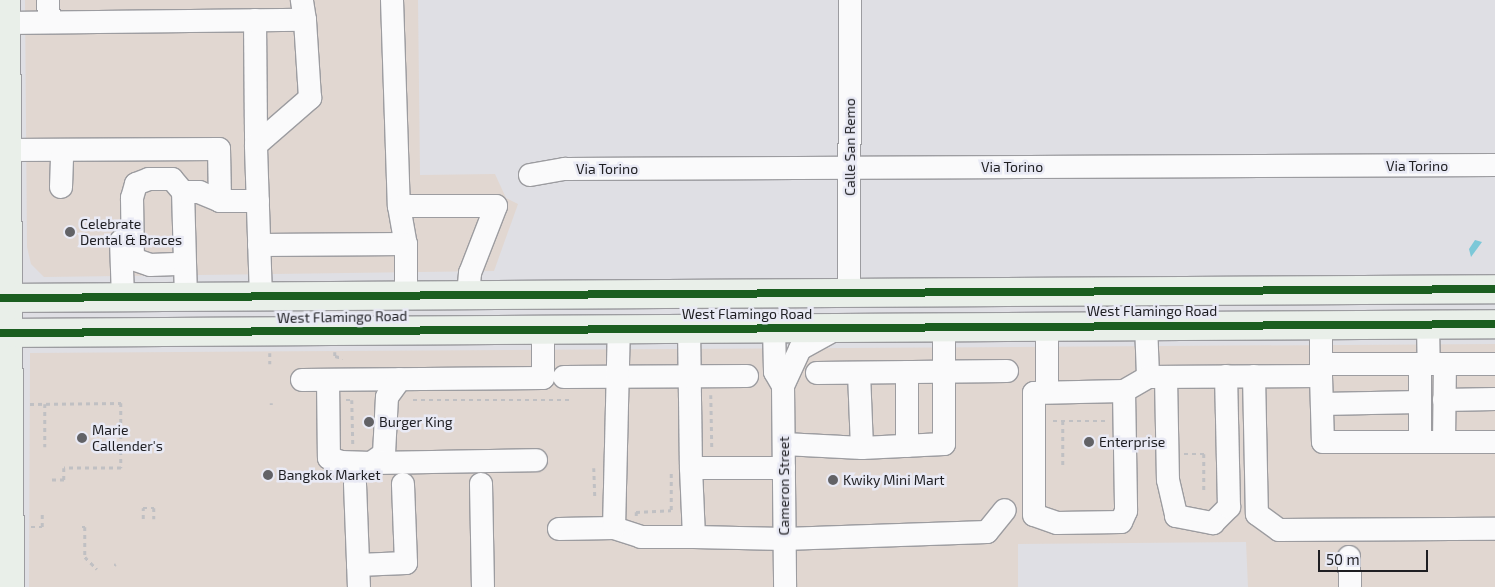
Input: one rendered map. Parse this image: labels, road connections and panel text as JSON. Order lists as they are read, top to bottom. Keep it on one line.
{"streets":{"main road":["West Flamingo Road"],"street":["Calle San Remo","Via Torino","Cameron Street"]},"crossings":[["Calle San Remo","Via Torino"],["Calle San Remo","West Flamingo Road"],["West Flamingo Road","Cameron Street"]],"places":["Celebrate Dental & Braces","Burger King","Marie Callender's","Enterprise","Bangkok Market","Kwiky Mini Mart"],"scale_bar":"50 m"}
